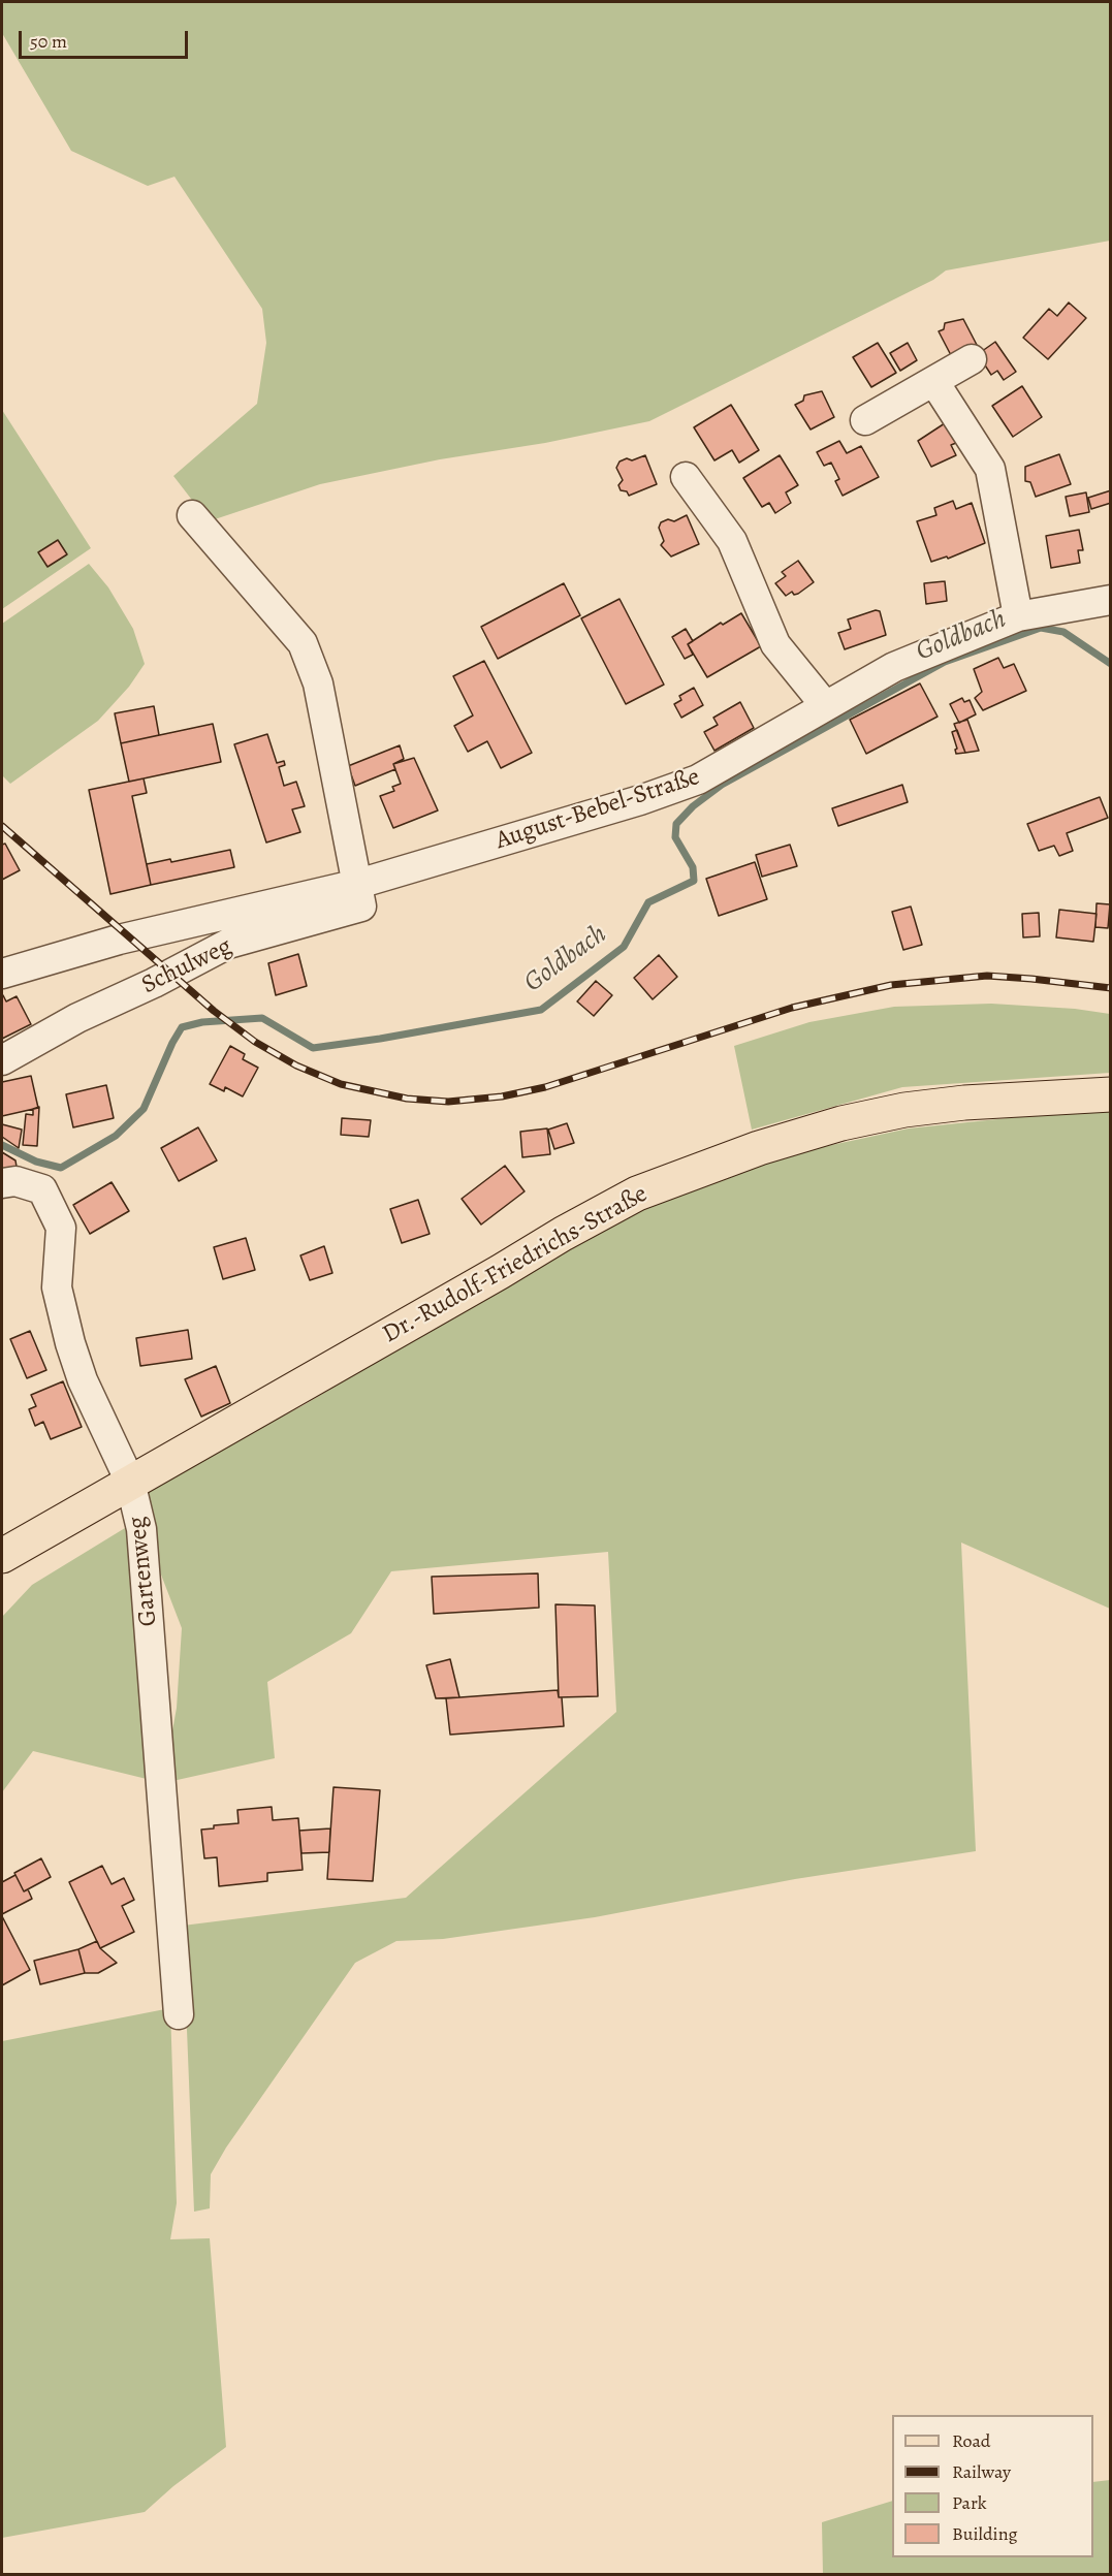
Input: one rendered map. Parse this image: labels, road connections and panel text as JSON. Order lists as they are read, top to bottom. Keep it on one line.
{"streets":{"main road":["Dr.-Rudolf-Friedrichs-Straße"],"street":["August-Bebel-Straße","Schulweg","Gartenweg"]},"crossings":[["August-Bebel-Straße","Schulweg"],["Dr.-Rudolf-Friedrichs-Straße","Gartenweg"]],"water":["Goldbach"],"legend":["Road","Railway","Park","Building"],"scale_bar":"50 m"}
